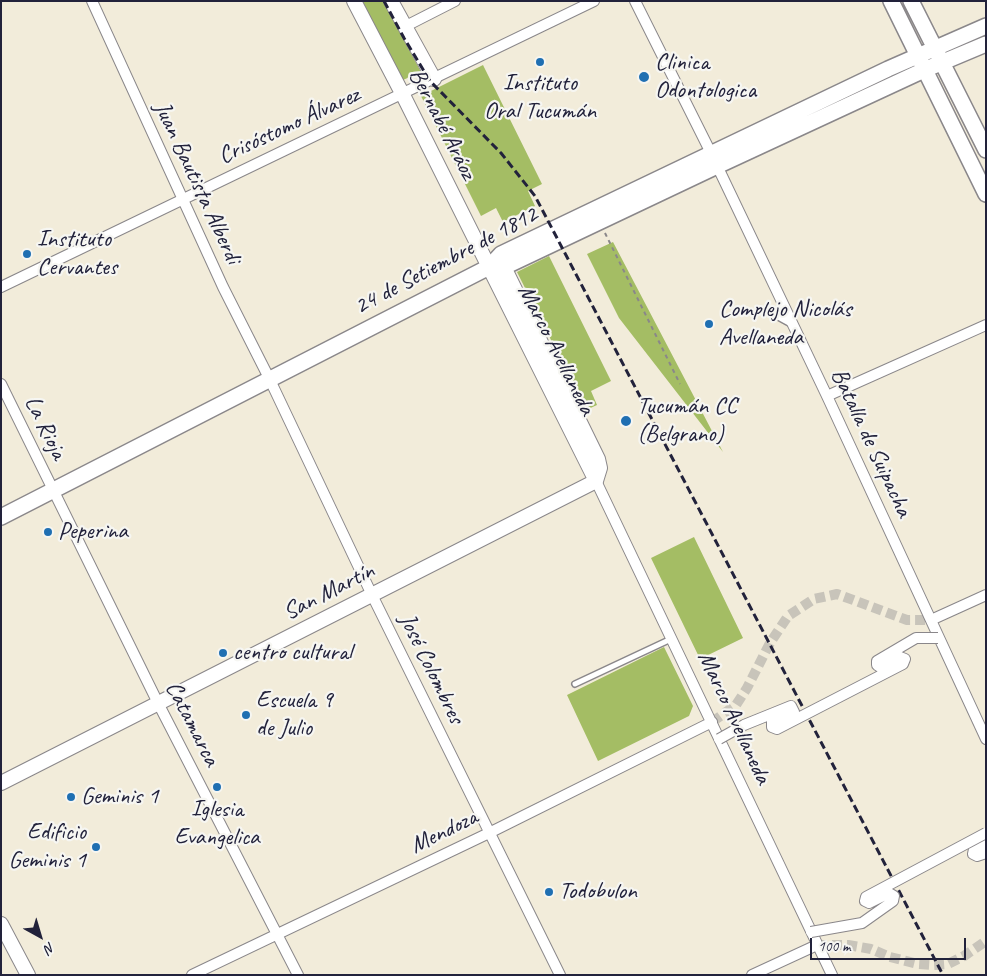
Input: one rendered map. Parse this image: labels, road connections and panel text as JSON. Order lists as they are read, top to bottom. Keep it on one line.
{"streets":{"main road":["24 de Setiembre de 1812"],"street":["Bernabé Aráoz","Crisóstomo Álvarez","Juan Bautista Alberdi","Marco Avellaneda","La Rioja","Batalla de Suipacha","San Martín","José Colombres","Catamarca","Mendoza"]},"crossings":[["Bernabé Aráoz","Crisóstomo Álvarez"],["Bernabé Aráoz","24 de Setiembre de 1812"],["Bernabé Aráoz","Marco Avellaneda"],["Crisóstomo Álvarez","Juan Bautista Alberdi"],["Juan Bautista Alberdi","24 de Setiembre de 1812"],["Juan Bautista Alberdi","José Colombres"],["24 de Setiembre de 1812","Marco Avellaneda"],["24 de Setiembre de 1812","La Rioja"],["24 de Setiembre de 1812","Batalla de Suipacha"],["24 de Setiembre de 1812","José Colombres"],["24 de Setiembre de 1812","Catamarca"],["Marco Avellaneda","San Martín"],["Marco Avellaneda","Mendoza"],["La Rioja","Catamarca"],["San Martín","José Colombres"],["San Martín","Catamarca"],["José Colombres","Mendoza"],["Catamarca","Mendoza"]],"places":["Instituto Oral Tucumán","Clinica Odontologica","Instituto Cervantes","Complejo Nicolás Avellaneda","Tucumán CC (Belgrano)","Peperina","centro cultural","Escuela 9 de Julio","Iglesia Evangelica","Geminis 1","Edificio Geminis 1","Todobulon"],"scale_bar":"100 m","north":"bottom right"}
